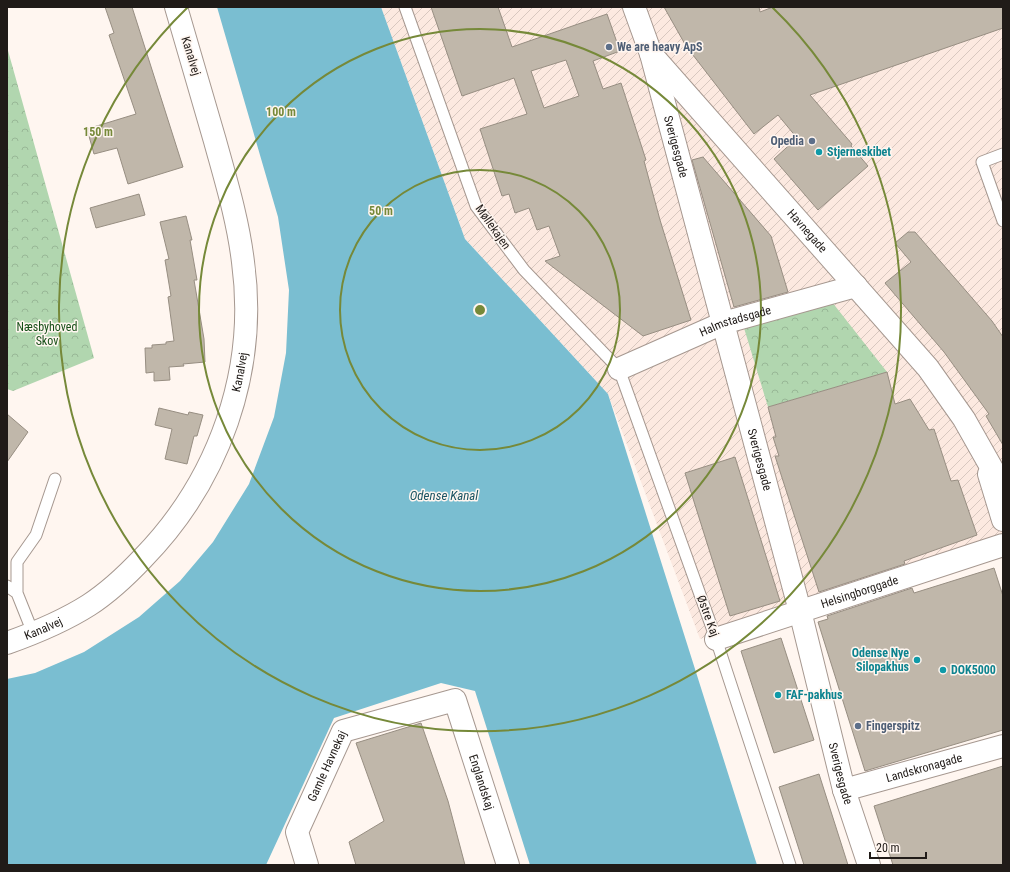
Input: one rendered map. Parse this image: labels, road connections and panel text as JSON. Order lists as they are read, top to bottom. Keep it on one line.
{"streets":{"street":["Kanalvej","Sverigesgade","Havnegade","Halmstadsgade","Helsingborggade","Gamle Havnekaj","Landskronagade","Englandskaj"],"lane":["Møllekajen","Østre Kaj"]},"crossings":[["Sverigesgade","Havnegade"],["Sverigesgade","Halmstadsgade"],["Sverigesgade","Helsingborggade"],["Sverigesgade","Landskronagade"],["Møllekajen","Halmstadsgade"],["Møllekajen","Østre Kaj"],["Havnegade","Halmstadsgade"],["Halmstadsgade","Østre Kaj"],["Helsingborggade","Østre Kaj"],["Gamle Havnekaj","Englandskaj"]],"water":["Odense Kanal"],"parks":["Næsbyhoved Skov"],"places":["We are heavy ApS","Opedia","Stjerneskibet","Odense Nye Silopakhus","DOK5000","FAF-pakhus","Fingerspitz"],"scale_bar":"20 m","rings":["100 m","150 m","50 m"]}
